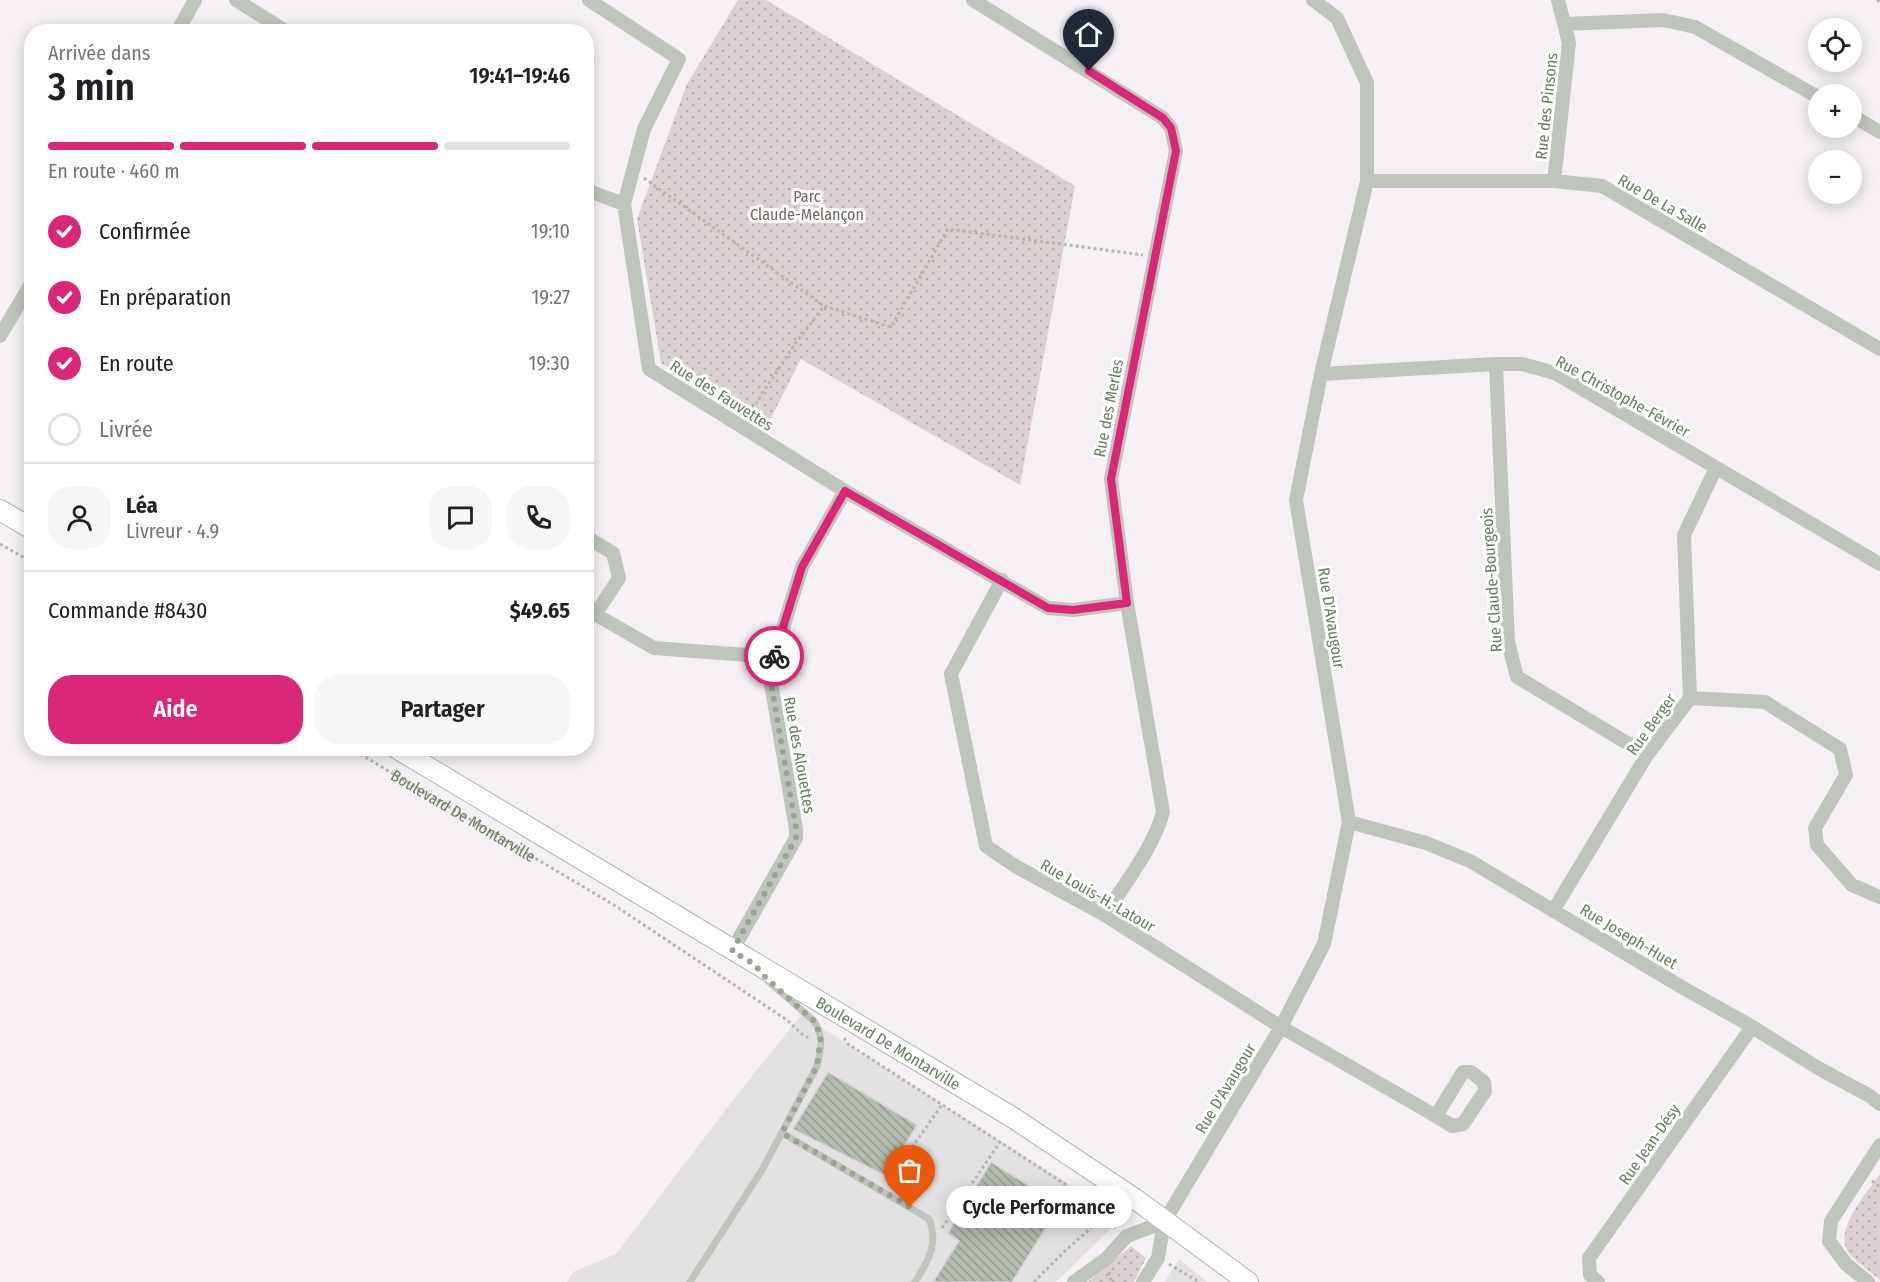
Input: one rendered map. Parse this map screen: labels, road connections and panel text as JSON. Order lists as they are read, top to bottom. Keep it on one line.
{"streets":{"street":["Rue des Pinsons","Rue De La Salle","Rue des Fauvettes","Rue Christophe-Février","Rue des Merles","Rue Claude-Bourgeois","Rue D'Avaugour","Rue Berger","Rue des Alouettes","Boulevard De Montarville","Rue Louis-H.-Latour","Rue Joseph-Huet","Rue Jean-Désy"]},"crossings":[["Rue des Pinsons","Rue De La Salle"],["Rue De La Salle","Rue D'Avaugour"],["Rue des Fauvettes","Rue des Merles"],["Rue des Fauvettes","Rue des Alouettes"],["Rue des Fauvettes","Rue Louis-H.-Latour"],["Rue Christophe-Février","Rue Claude-Bourgeois"],["Rue Christophe-Février","Rue D'Avaugour"],["Rue Christophe-Février","Rue Berger"],["Rue des Merles","Rue Louis-H.-Latour"],["Rue Claude-Bourgeois","Rue Berger"],["Rue D'Avaugour","Boulevard De Montarville"],["Rue D'Avaugour","Rue Louis-H.-Latour"],["Rue D'Avaugour","Rue Joseph-Huet"],["Rue Berger","Rue Joseph-Huet"],["Rue des Alouettes","Boulevard De Montarville"],["Rue Joseph-Huet","Rue Jean-Désy"]],"parks":["Parc Claude-Melançon"],"places":["Cycle Performance"],"page":{"map_buttons":["+","−"],"heading":["3 min","Arrivée dans","19:41–19:46"],"panel":["Léa","Livreur · 4.9","Commande #8430","$49.65"],"bar":"En route · 460 m","list":[["Confirmée","19:10"],["En préparation","19:27"],["En route","19:30"],"Livrée"],"buttons":["Aide","Partager"],"bubble":"Cycle Performance"}}
